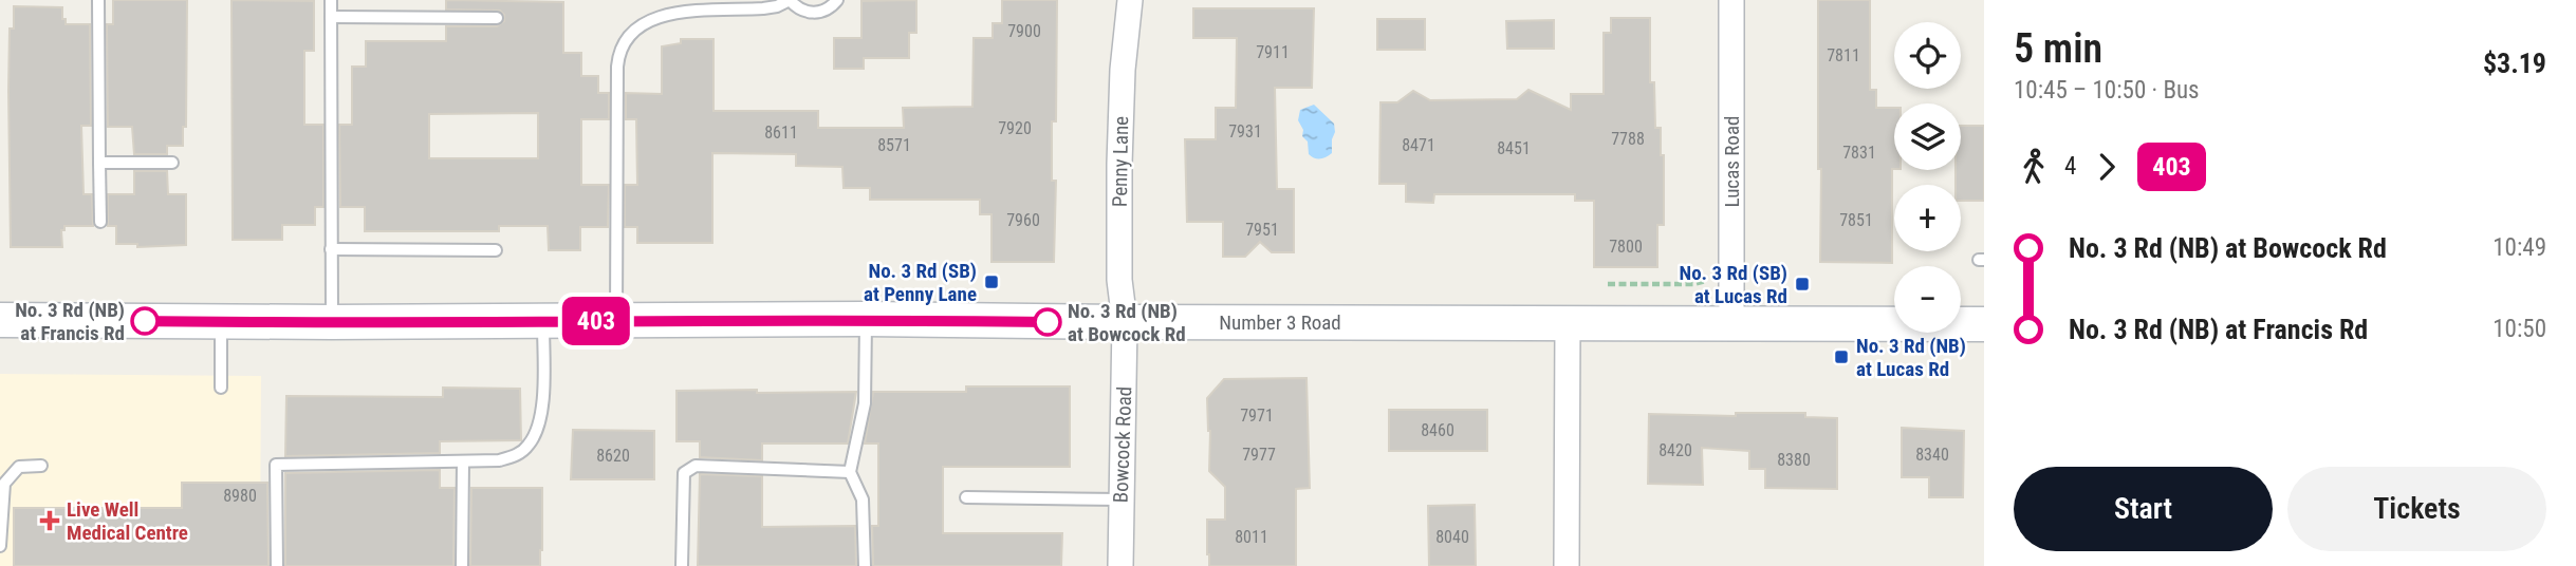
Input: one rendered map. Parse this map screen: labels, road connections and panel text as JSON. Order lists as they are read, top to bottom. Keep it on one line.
{"streets":{"main road":["Number 3 Road"],"street":["Penny Lane","Lucas Road","Bowcock Road"]},"crossings":[["Penny Lane","Number 3 Road"],["Penny Lane","Bowcock Road"],["Lucas Road","Number 3 Road"],["Number 3 Road","Bowcock Road"]],"places":{"transit":["No. 3 Rd (SB) at Penny Lane","No. 3 Rd (SB) at Lucas Rd","No. 3 Rd (NB) at Lucas Rd"],"other":["No. 3 Rd (NB) at Francis Rd","No. 3 Rd (NB) at Bowcock Rd"],"health":["Live Well Medical Centre"]},"lines":["bus line 403"],"house_numbers":["7900","7911","7811","7920","7931","8611","7788","8571","8471","8451","7831","7960","7851","7951","7800","7971","8460","8420","7977","8340","8620","8380","8980","8011","8040"],"page":{"on_map":"403","heading":["5 min","10:45 – 10:50 · Bus","$3.19"],"map_buttons":["+","−"],"legs":["4","403"],"list":[{"name":"No. 3 Rd (NB) at Bowcock Rd","value":"10:49"},{"name":"No. 3 Rd (NB) at Francis Rd","value":"10:50"}],"buttons":["Start","Tickets"]}}
